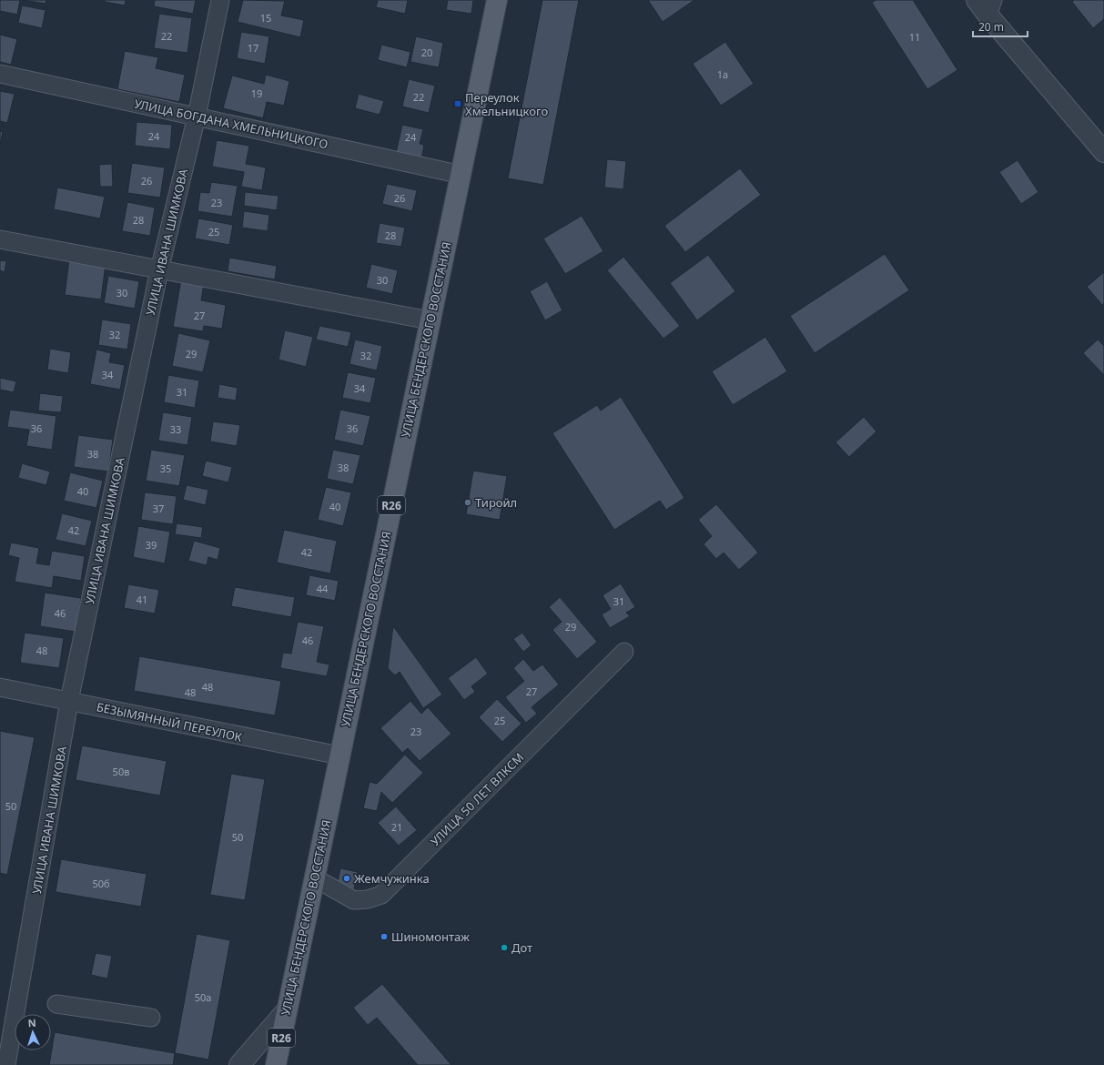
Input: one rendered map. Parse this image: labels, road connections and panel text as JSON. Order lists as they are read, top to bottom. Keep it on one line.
{"streets":{"main road":["УЛИЦА БЕНДЕРСКОГО ВОССТАНИЯ","R26"],"street":["УЛИЦА БОГДАНА ХМЕЛЬНИЦКОГО","УЛИЦА ИВАНА ШИМКОВА","БЕЗЫМЯННЫЙ ПЕРЕУЛОК","УЛИЦА 50 ЛЕТ ВЛКСМ"]},"crossings":[["УЛИЦА БОГДАНА ХМЕЛЬНИЦКОГО","УЛИЦА ИВАНА ШИМКОВА"],["УЛИЦА БОГДАНА ХМЕЛЬНИЦКОГО","УЛИЦА БЕНДЕРСКОГО ВОССТАНИЯ"],["УЛИЦА ИВАНА ШИМКОВА","БЕЗЫМЯННЫЙ ПЕРЕУЛОК"],["УЛИЦА БЕНДЕРСКОГО ВОССТАНИЯ","БЕЗЫМЯННЫЙ ПЕРЕУЛОК"],["УЛИЦА БЕНДЕРСКОГО ВОССТАНИЯ","УЛИЦА 50 ЛЕТ ВЛКСМ"]],"places":{"transit":["Переулок Хмельницкого"],"other":["Тиройл","Жемчужинка","Шиномонтаж","Дот"]},"house_numbers":["15","22","11","17","20","1а","19","22","24","24","26","26","23","28","25","28","30","30","27","32","29","32","34","34","31","36","36","33","38","38","35","40","40","37","42","39","42","44","41","31","46","29","46","48","48","27","48","25","23","50в","50","21","50","50б","50а"],"scale_bar":"20 m","north":"top"}
